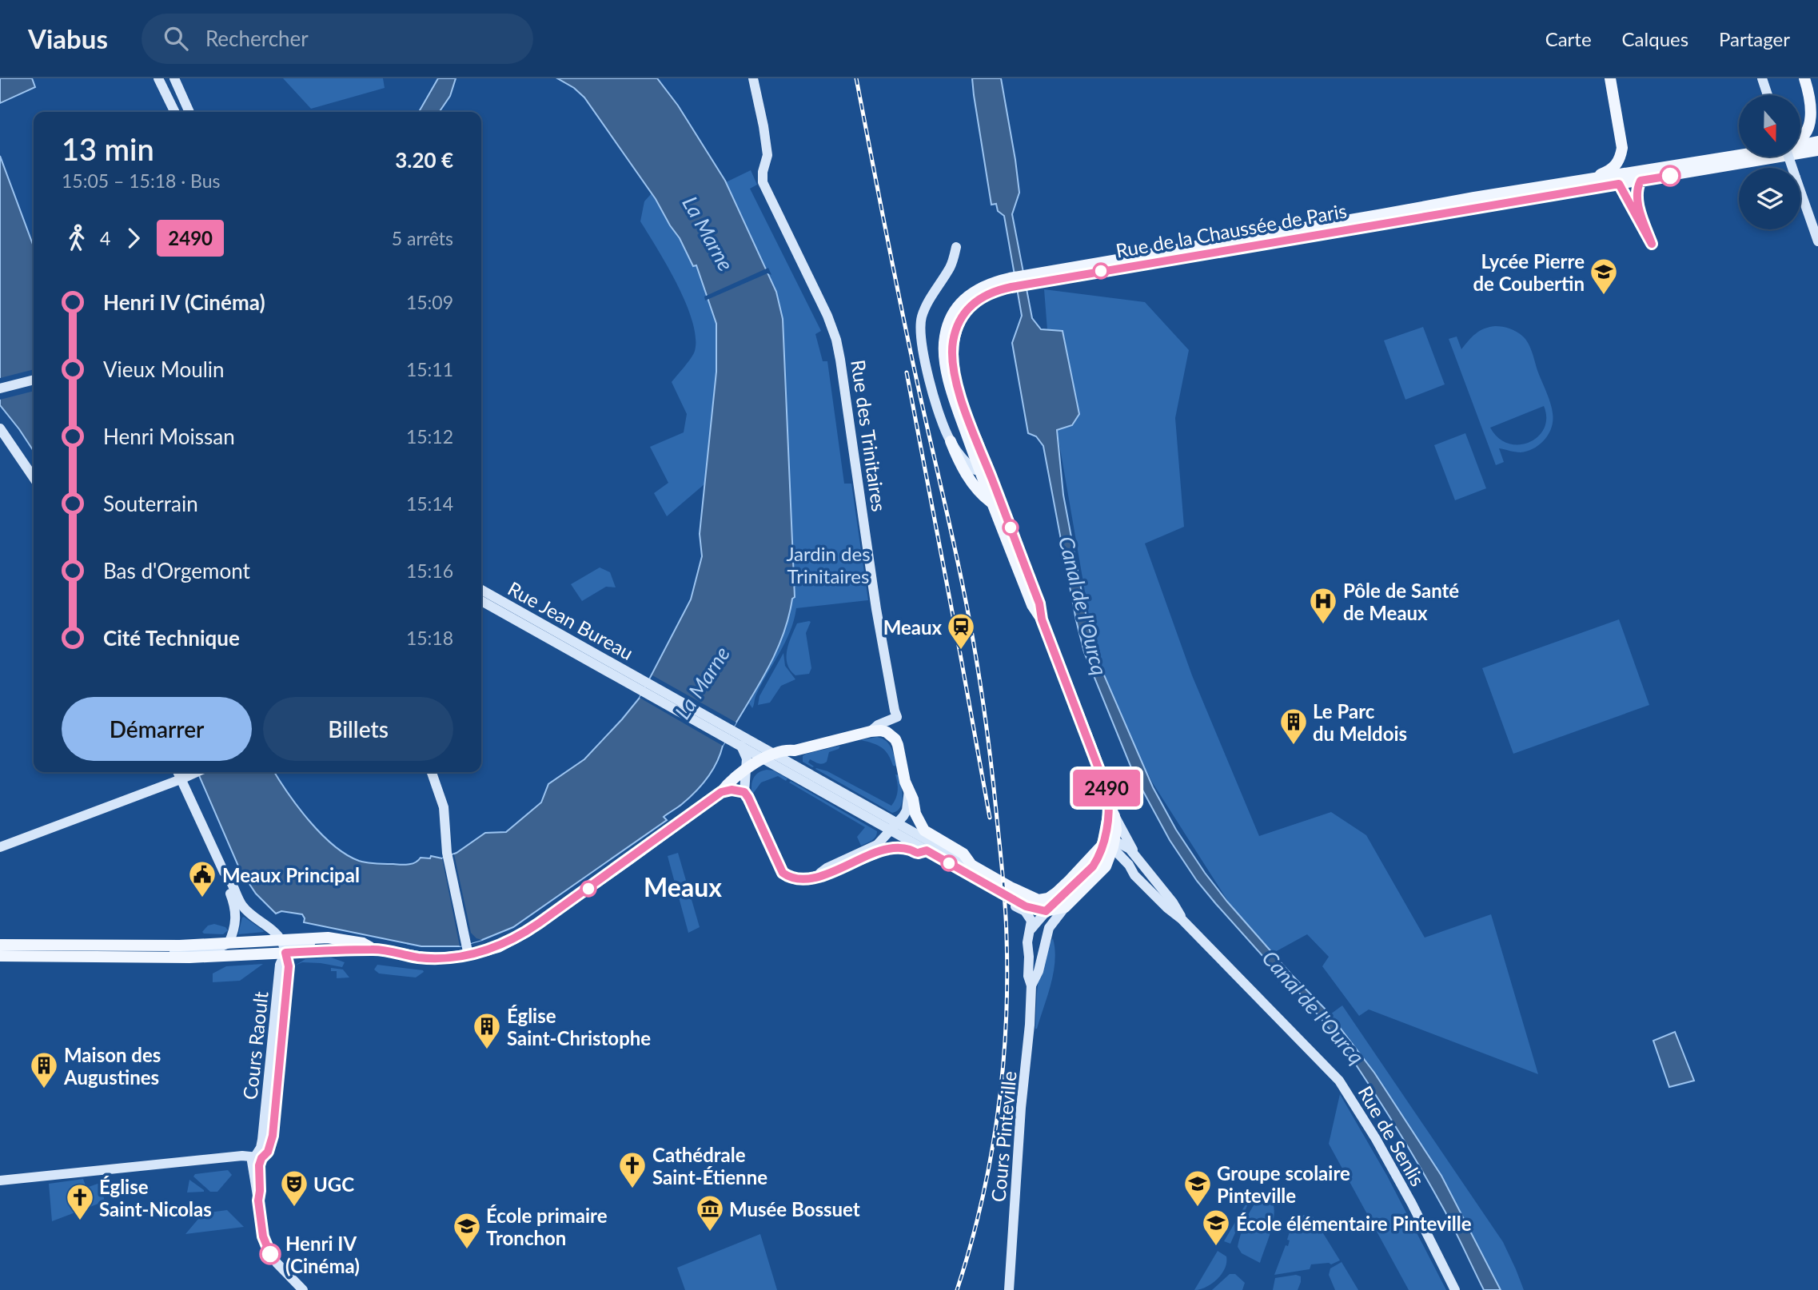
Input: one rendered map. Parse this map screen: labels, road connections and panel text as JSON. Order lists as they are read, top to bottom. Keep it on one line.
{"streets":{"main road":["Rue de la Chaussée de Paris","Rue des Trinitaires","Rue Jean Bureau","Cours Raoult","Rue de Senlis","Cours Pinteville"]},"districts":["Meaux"],"water":["La Marne","Canal de l'Ourcq"],"parks":["Jardin des Trinitaires"],"places":{"school or university":["Lycée Pierre de Coubertin","Groupe scolaire Pinteville","École élémentaire Pinteville","École primaire Tronchon"],"hospital":["Pôle de Santé de Meaux"],"station":["Meaux"],"building":["Le Parc du Meldois","Église Saint-Christophe","Maison des Augustines"],"public building":["Meaux Principal"],"church":["Cathédrale Saint-Étienne","Église Saint-Nicolas"],"theatre":["UGC"],"museum":["Musée Bossuet"],"other":["Henri IV (Cinéma)"]},"lines":["bus line 2490"],"north":"bottom","page":{"header":"Viabus","search":"Rechercher","nav":["Carte","Calques","Partager"],"on_map":"2490","heading":["13 min","15:05 – 15:18 · Bus","3.20 €"],"legs":["4","2490","5 arrêts"],"list":[{"name":"Henri IV (Cinéma)","value":"15:09"},{"name":"Vieux Moulin","value":"15:11"},{"name":"Henri Moissan","value":"15:12"},{"name":"Souterrain","value":"15:14"},{"name":"Bas d'Orgemont","value":"15:16"},{"name":"Cité Technique","value":"15:18"}],"buttons":["Démarrer","Billets"]}}
